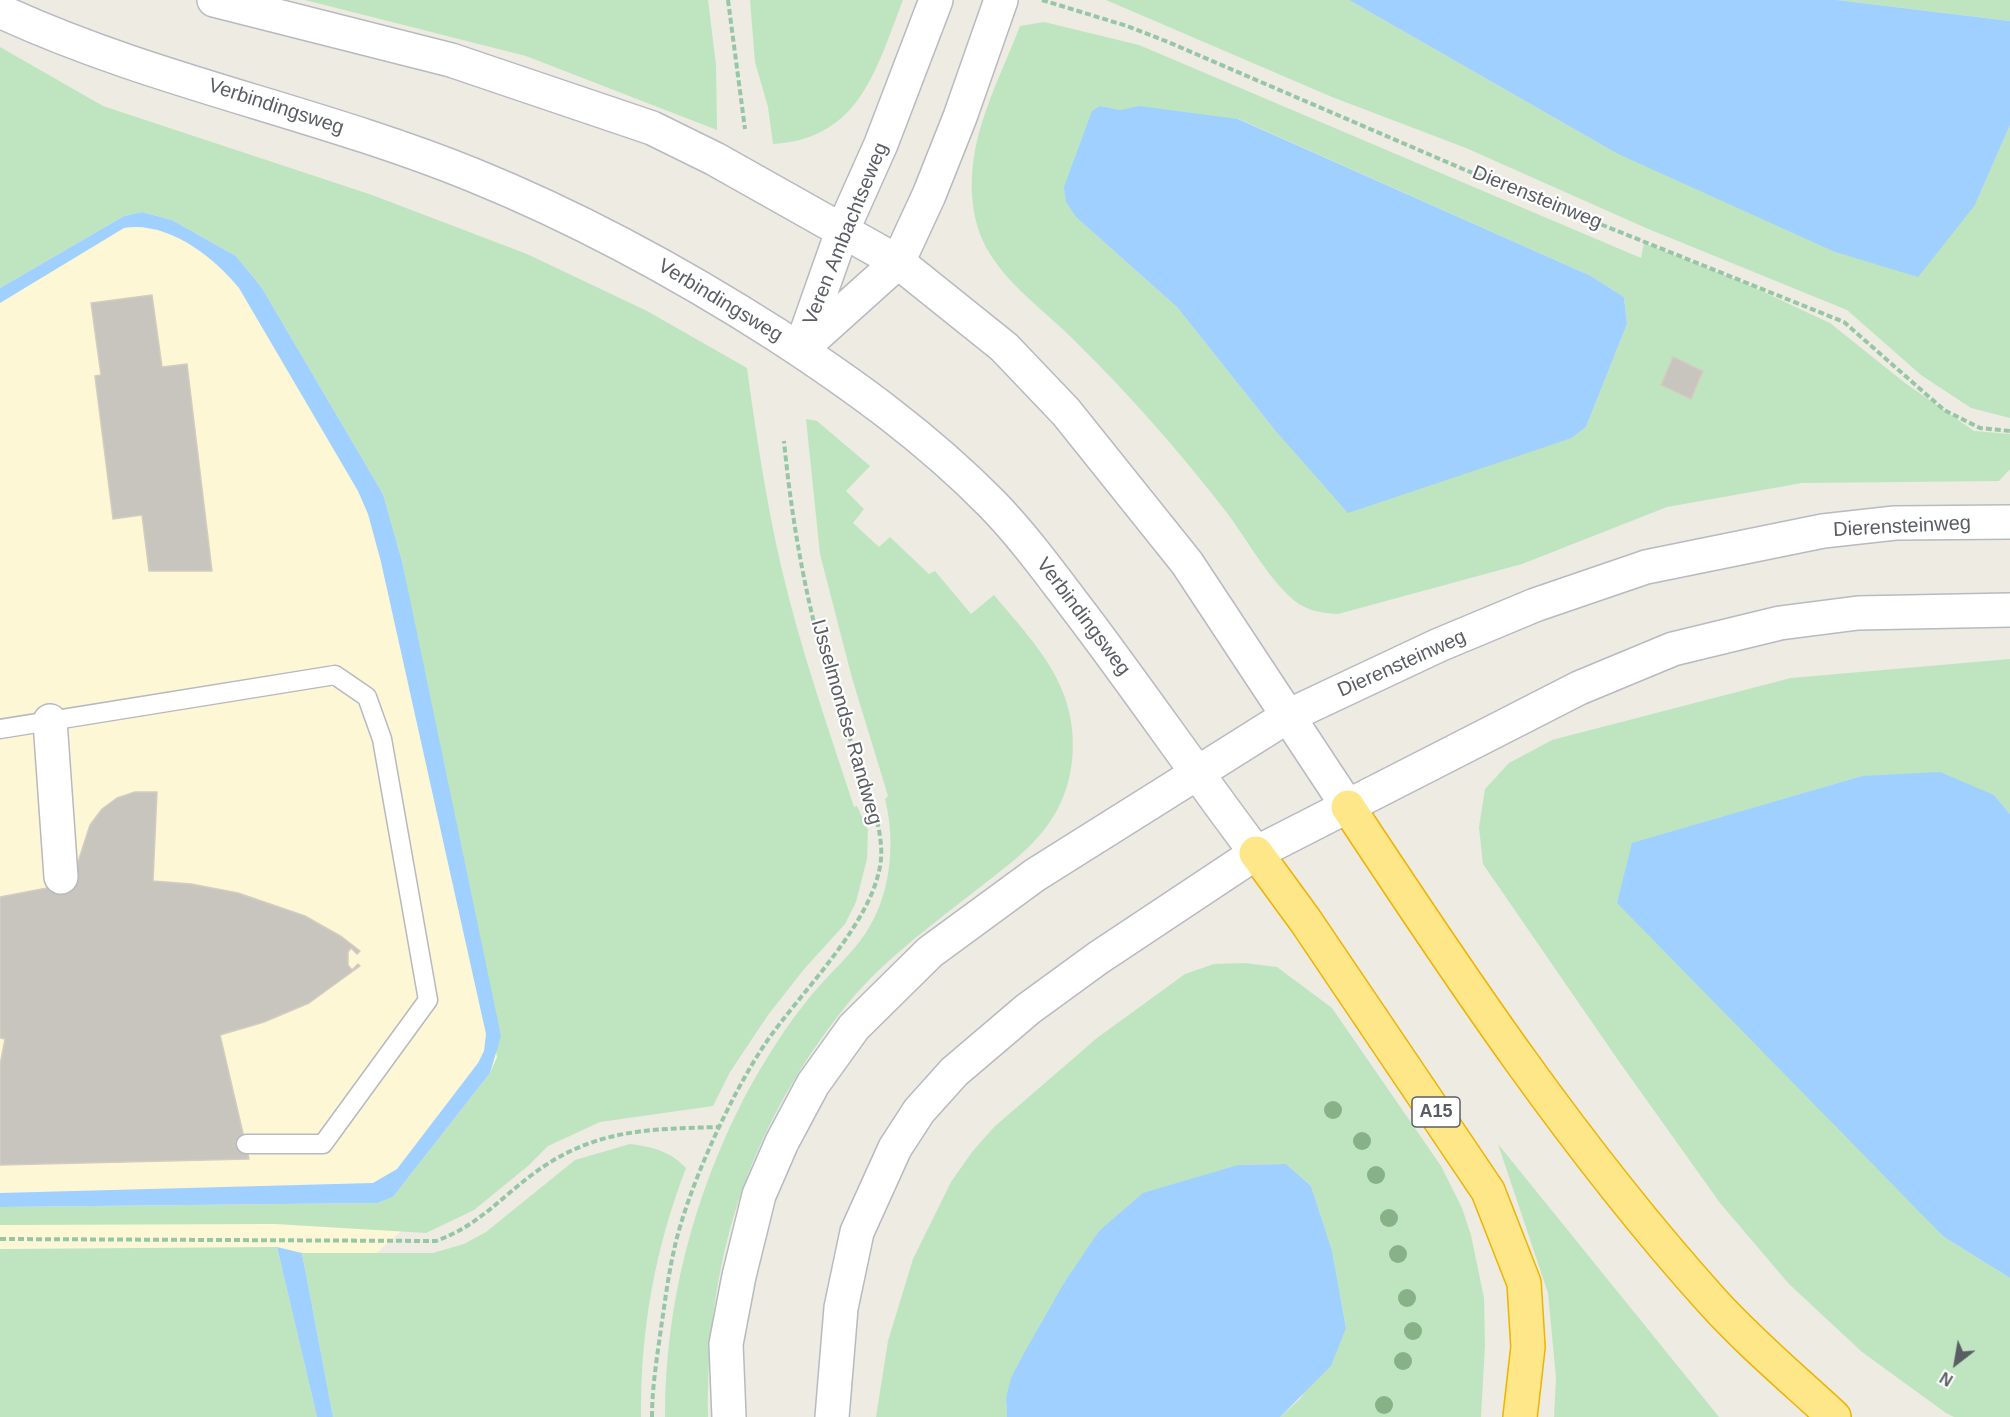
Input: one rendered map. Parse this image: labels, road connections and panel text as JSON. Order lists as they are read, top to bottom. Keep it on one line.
{"streets":{"highway":["A15"],"main road":["Verbindingsweg","Dierensteinweg","Veren Ambachtseweg"],"path":["IJsselmondse Randweg"]},"crossings":[["Verbindingsweg","Dierensteinweg"],["Verbindingsweg","Veren Ambachtseweg"],["Verbindingsweg","A15"]],"north":"bottom left"}
